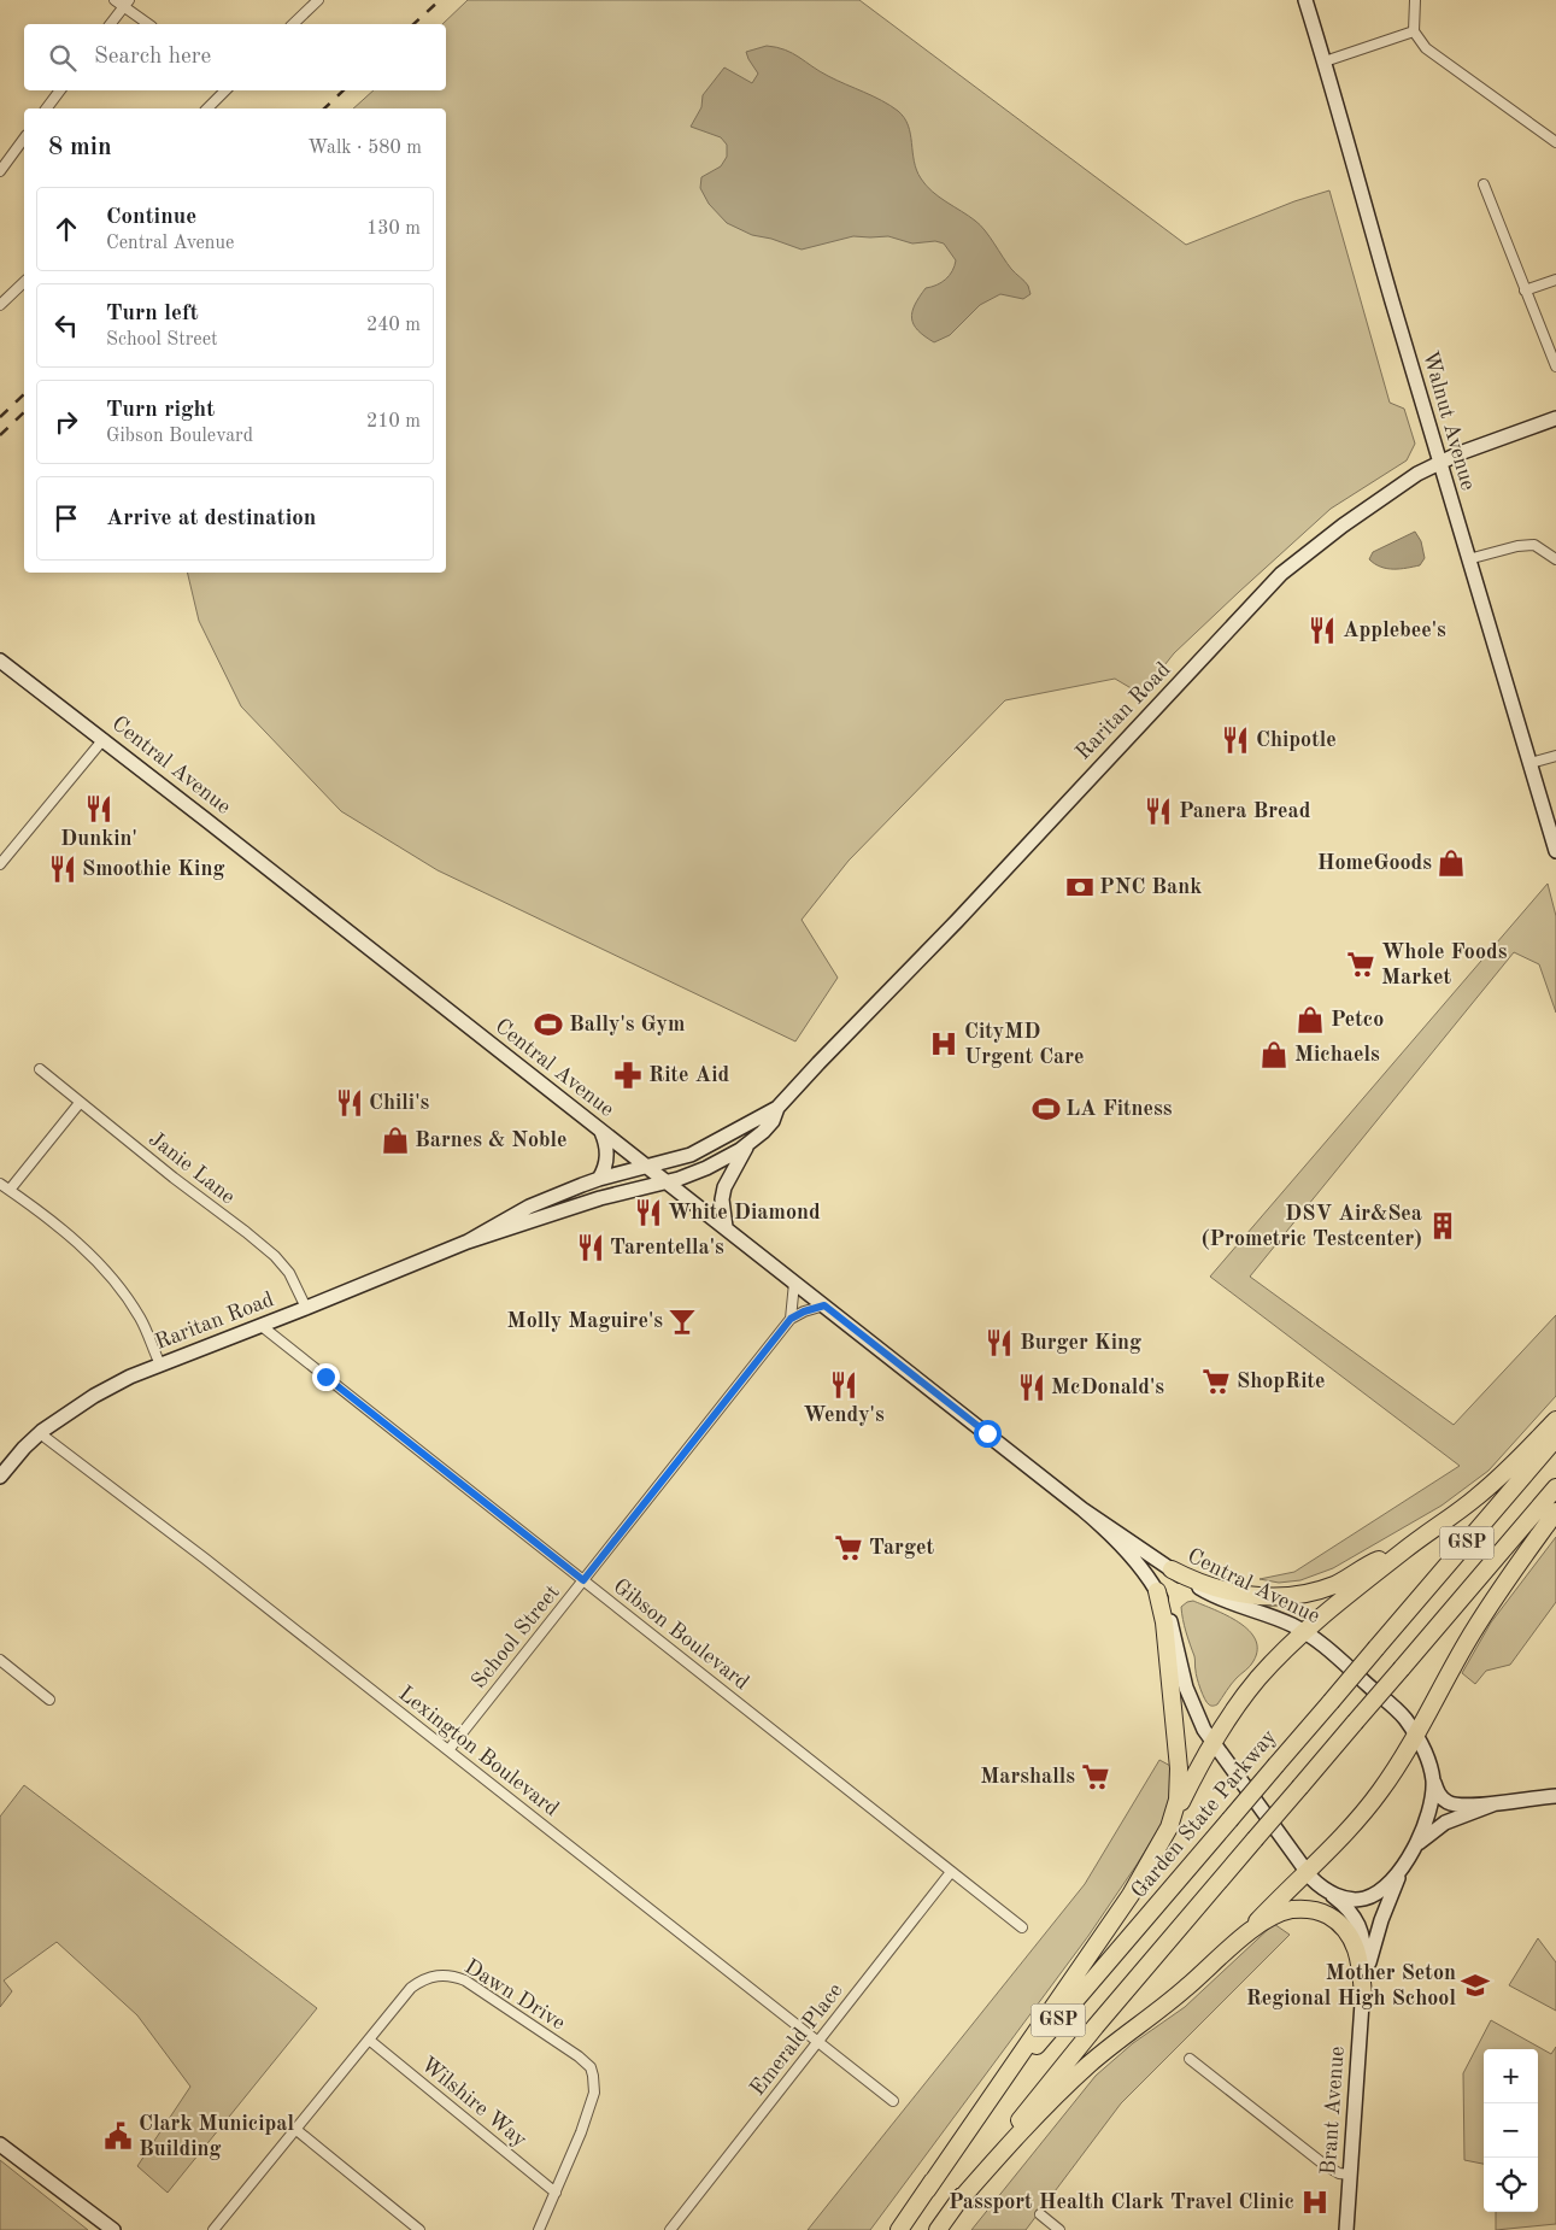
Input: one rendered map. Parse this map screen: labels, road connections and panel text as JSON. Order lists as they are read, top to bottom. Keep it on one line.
{"streets":{"highway":["GSP","Garden State Parkway"],"main road":["Walnut Avenue","Raritan Road","Central Avenue","Brant Avenue"],"street":["Janie Lane","Gibson Boulevard","School Street","Lexington Boulevard","Dawn Drive","Emerald Place","Wilshire Way"]},"crossings":[["Walnut Avenue","Raritan Road"],["Raritan Road","Central Avenue"],["Raritan Road","Janie Lane"],["Raritan Road","Gibson Boulevard"],["Raritan Road","Lexington Boulevard"],["Central Avenue","School Street"],["Central Avenue","Brant Avenue"],["Gibson Boulevard","School Street"],["Gibson Boulevard","Emerald Place"],["School Street","Lexington Boulevard"],["Lexington Boulevard","Emerald Place"],["Dawn Drive","Wilshire Way"]],"places":{"restaurant":["Applebee's","Chipotle","Dunkin'","Panera Bread","Smoothie King","Chili's","White Diamond","Tarentella's","Burger King","Wendy's","McDonald's"],"shop":["HomeGoods","Petco","Michaels","Barnes & Noble"],"bank":["PNC Bank"],"supermarket":["Whole Foods Market","ShopRite","Target","Marshalls"],"sports":["Bally's Gym","LA Fitness"],"hospital":["CityMD Urgent Care","Passport Health Clark Travel Clinic"],"pharmacy":["Rite Aid"],"building":["DSV Air&Sea (Prometric Testcenter)"],"bar":["Molly Maguire's"],"school or university":["Mother Seton Regional High School"],"public building":["Clark Municipal Building"]},"page":{"search":"Search here","heading":["8 min","Walk · 580 m"],"list":[["Continue","Central Avenue","130 m"],["Turn left","School Street","240 m"],["Turn right","Gibson Boulevard","210 m"],"Arrive at destination"],"map_buttons":["+","−"]}}
